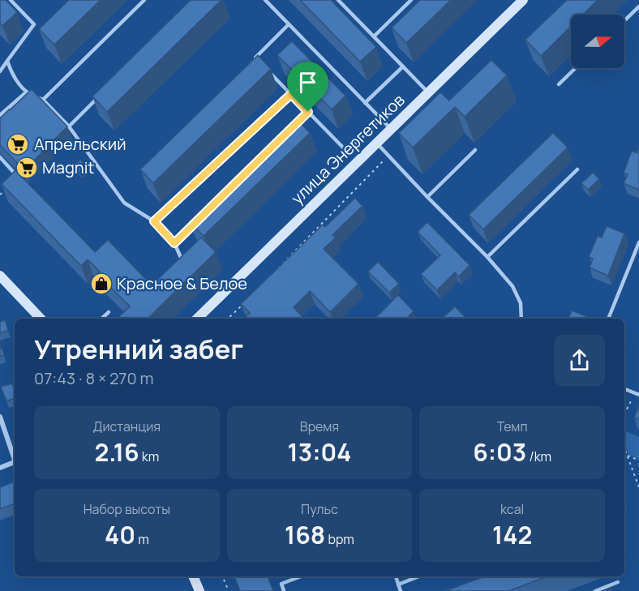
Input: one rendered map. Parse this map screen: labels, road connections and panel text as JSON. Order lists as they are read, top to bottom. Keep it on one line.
{"streets":{"main road":["улица Энергетиков"]},"places":{"supermarket":["Апрельский","Magnit"],"shop":["Красное & Белое"]},"north":"right","page":{"heading":["Утренний забег","07:43 · 8 × 270 m"],"stats":[["Дистанция","2.16 km"],["Время","13:04"],["Темп","6:03 /km"],["Набор высоты","40 m"],["Пульс","168 bpm"],["kcal","142"]]}}
